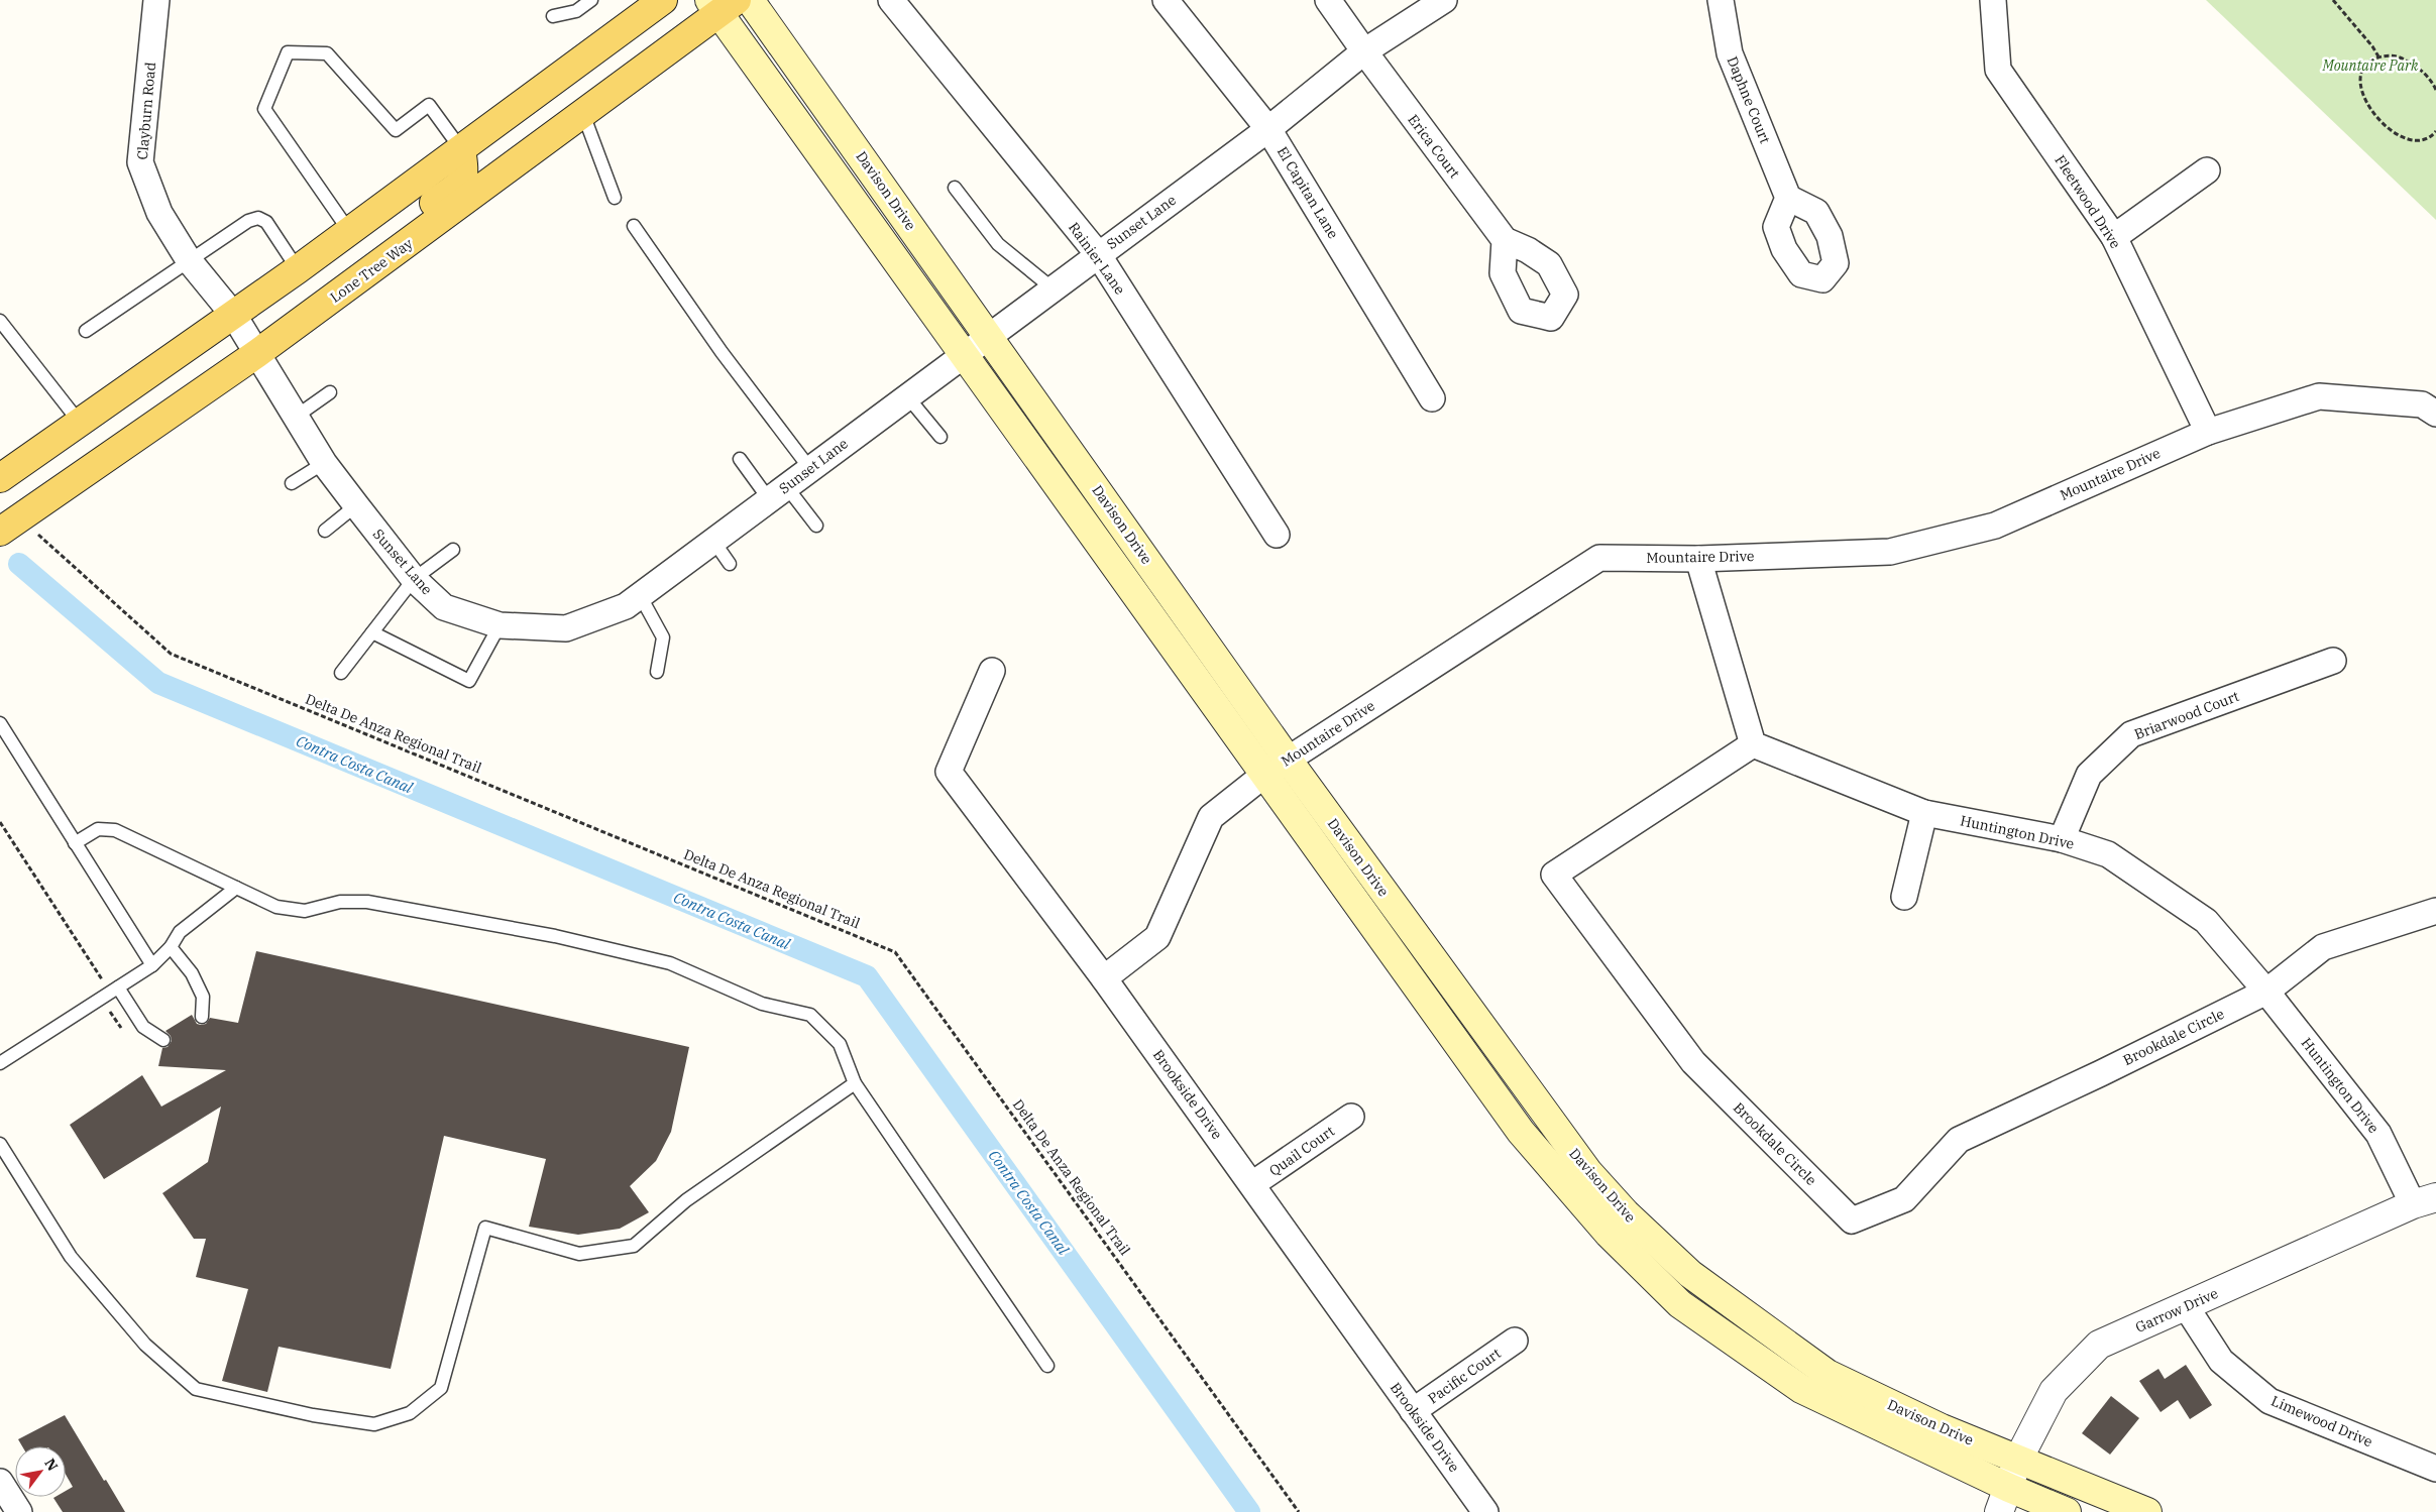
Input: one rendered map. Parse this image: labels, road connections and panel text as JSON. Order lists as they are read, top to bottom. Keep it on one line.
{"streets":{"main road":["Davison Drive","Lone Tree Way"],"street":["Daphne Court","Clayburn Road","Erica Court","El Capitan Lane","Fleetwood Drive","Sunset Lane","Rainier Lane","Mountaire Drive","Briarwood Court","Huntington Drive","Brookdale Circle","Brookside Drive","Quail Court","Garrow Drive","Pacific Court","Limewood Drive"],"path":["Delta De Anza Regional Trail"]},"crossings":[["Clayburn Road","Sunset Lane"],["Erica Court","Sunset Lane"],["Davison Drive","Sunset Lane"],["Davison Drive","Lone Tree Way"],["Davison Drive","Mountaire Drive"],["Davison Drive","Garrow Drive"],["El Capitan Lane","Sunset Lane"],["Fleetwood Drive","Mountaire Drive"],["Sunset Lane","Rainier Lane"],["Sunset Lane","Lone Tree Way"],["Mountaire Drive","Brookside Drive"],["Briarwood Court","Huntington Drive"],["Huntington Drive","Brookdale Circle"],["Huntington Drive","Garrow Drive"],["Brookside Drive","Quail Court"],["Brookside Drive","Pacific Court"],["Garrow Drive","Limewood Drive"]],"water":["Contra Costa Canal"],"parks":["Mountaire Park"],"north":"top right"}
